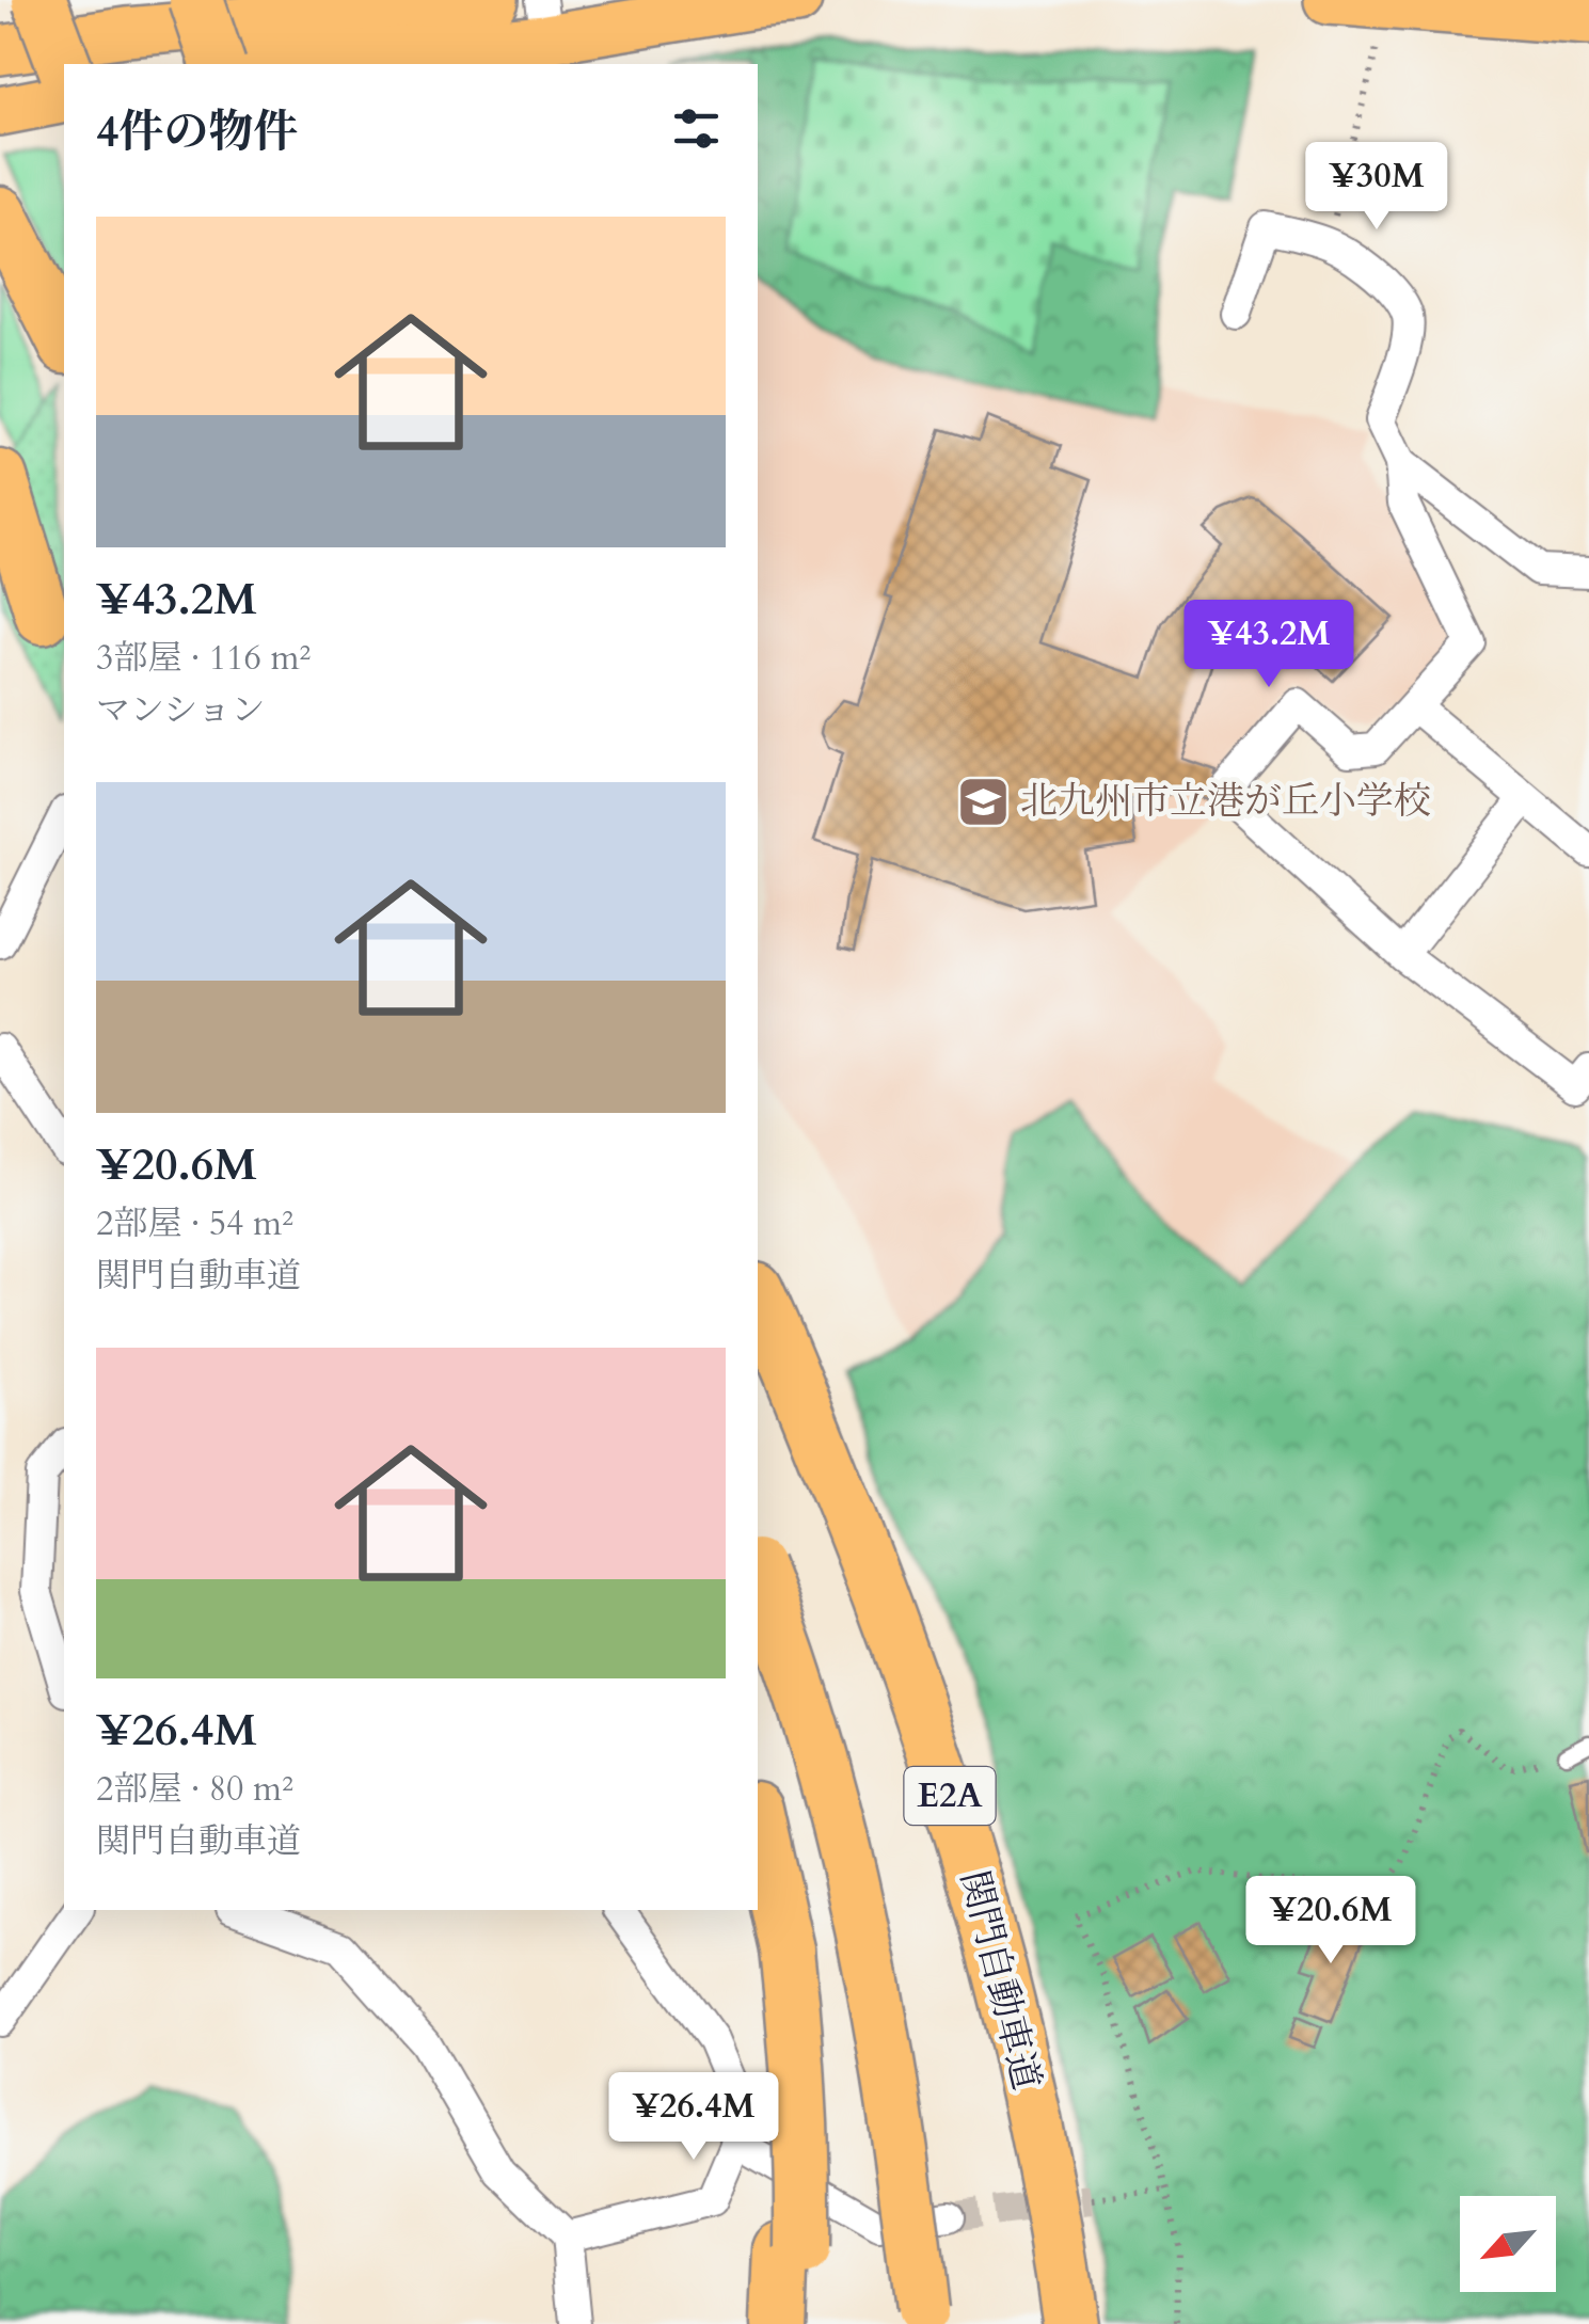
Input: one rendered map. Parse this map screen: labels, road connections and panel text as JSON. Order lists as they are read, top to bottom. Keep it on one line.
{"streets":{"highway":["E2A","関門自動車道"]},"places":{"school or university":["北九州市立港が丘小学校"]},"north":"bottom left","page":{"heading":"4件の物件","price":["¥30M","¥43.2M","¥20.6M","¥26.4M"],"list":[{"name":"¥43.2M","note":"3部屋 · 116 m² · マンション"},{"name":"¥20.6M","note":"2部屋 · 54 m² · 関門自動車道"},{"name":"¥26.4M","note":"2部屋 · 80 m² · 関門自動車道"}]}}
